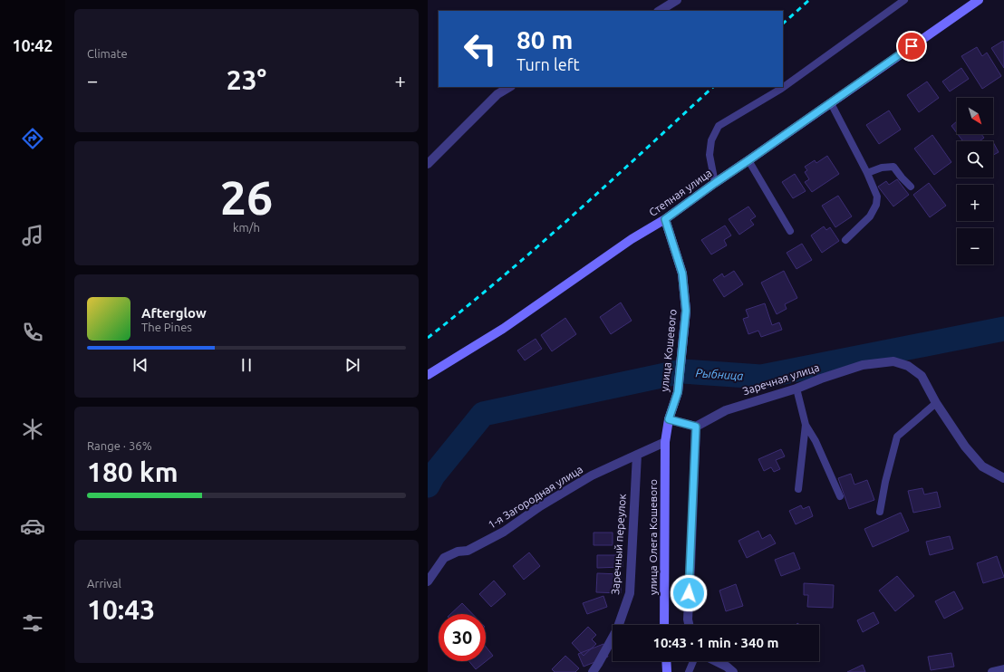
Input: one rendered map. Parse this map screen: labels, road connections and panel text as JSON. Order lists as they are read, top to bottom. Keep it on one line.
{"streets":{"main road":["Степная улица","улица Кошевого","улица Олега Кошевого"],"street":["Заречная улица","1-я Загородная улица","Заречный переулок"]},"crossings":[["Степная улица","улица Кошевого"],["улица Кошевого","1-я Загородная улица"],["улица Кошевого","улица Олега Кошевого"],["1-я Загородная улица","улица Олега Кошевого"],["1-я Загородная улица","Заречный переулок"]],"water":["Рыбница"],"north":"bottom right","page":{"tabs":"10:42","tile":["Climate",["26","km/h"],["Range · 36%","180 km"],["Arrival","10:43"]],"turn":["80 m","Turn left"],"heat":["−","23°","+"],"map_buttons":["+","−"],"song":["Afterglow","The Pines"],"limit":"30","trip":"10:43 · 1 min · 340 m"}}
